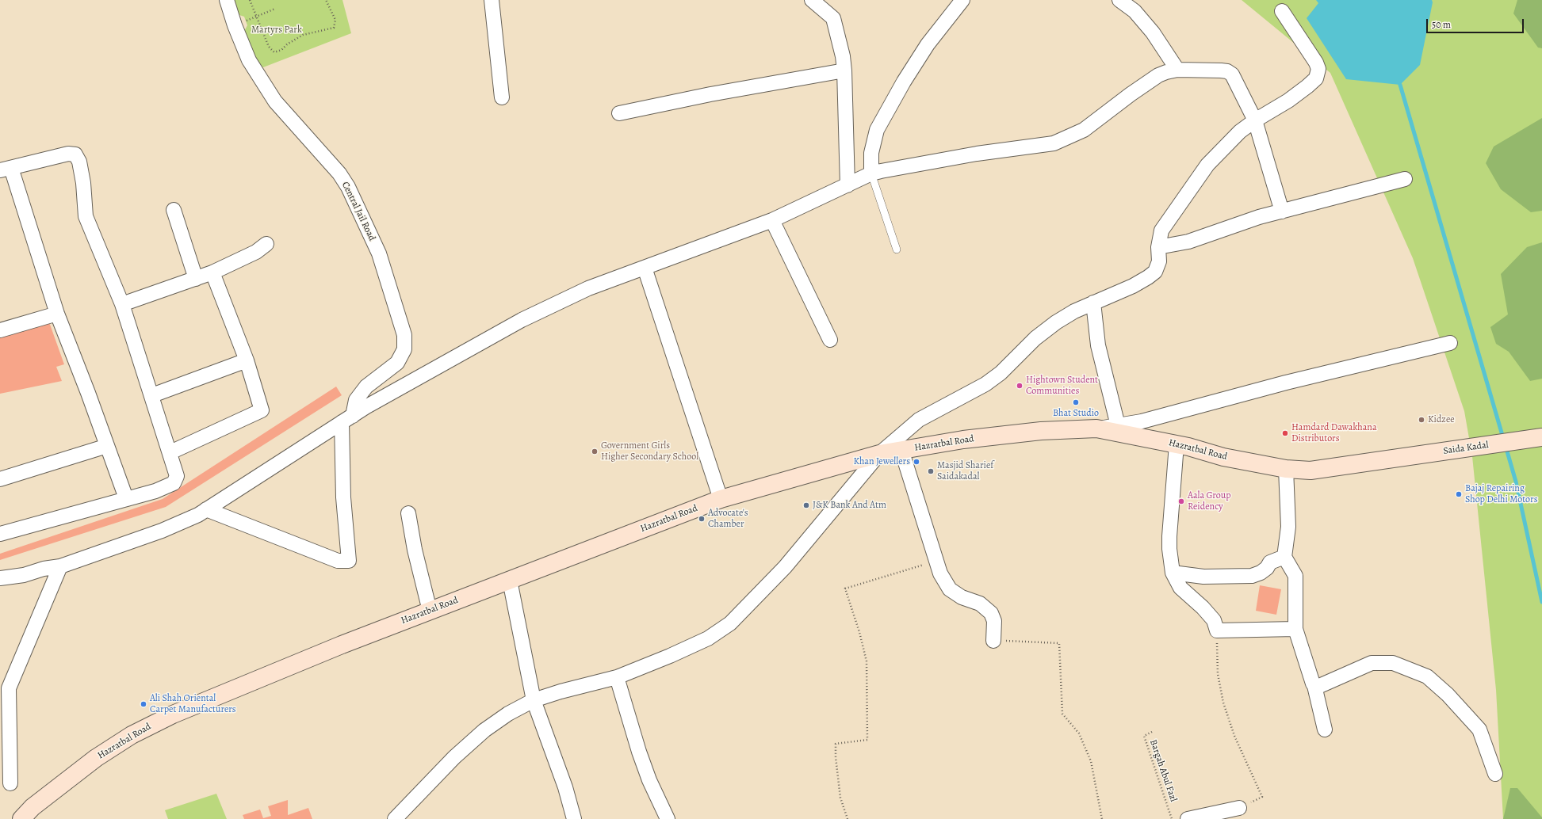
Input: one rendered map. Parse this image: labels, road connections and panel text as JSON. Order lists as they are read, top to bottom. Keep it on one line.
{"streets":{"main road":["Hazratbal Road","Saida Kadal"],"street":["Central Jail Road"],"path":["Bargah Abul Fazl"]},"crossings":[["Hazratbal Road","Saida Kadal"]],"parks":["Martyrs Park"],"places":["Hightown Student Communities","Bhat Studio","Kidzee","Hamdard Dawakhana Distributors","Government Girls Higher Secondary School","Khan Jewellers","Masjid Sharief Saidakadal","Bajaj Repairing Shop Delhi Motors","Aala Group Reidency","J&K Bank And Atm","Advocate's Chamber","Ali Shah Oriental Carpet Manufacturers"],"scale_bar":"50 m"}
